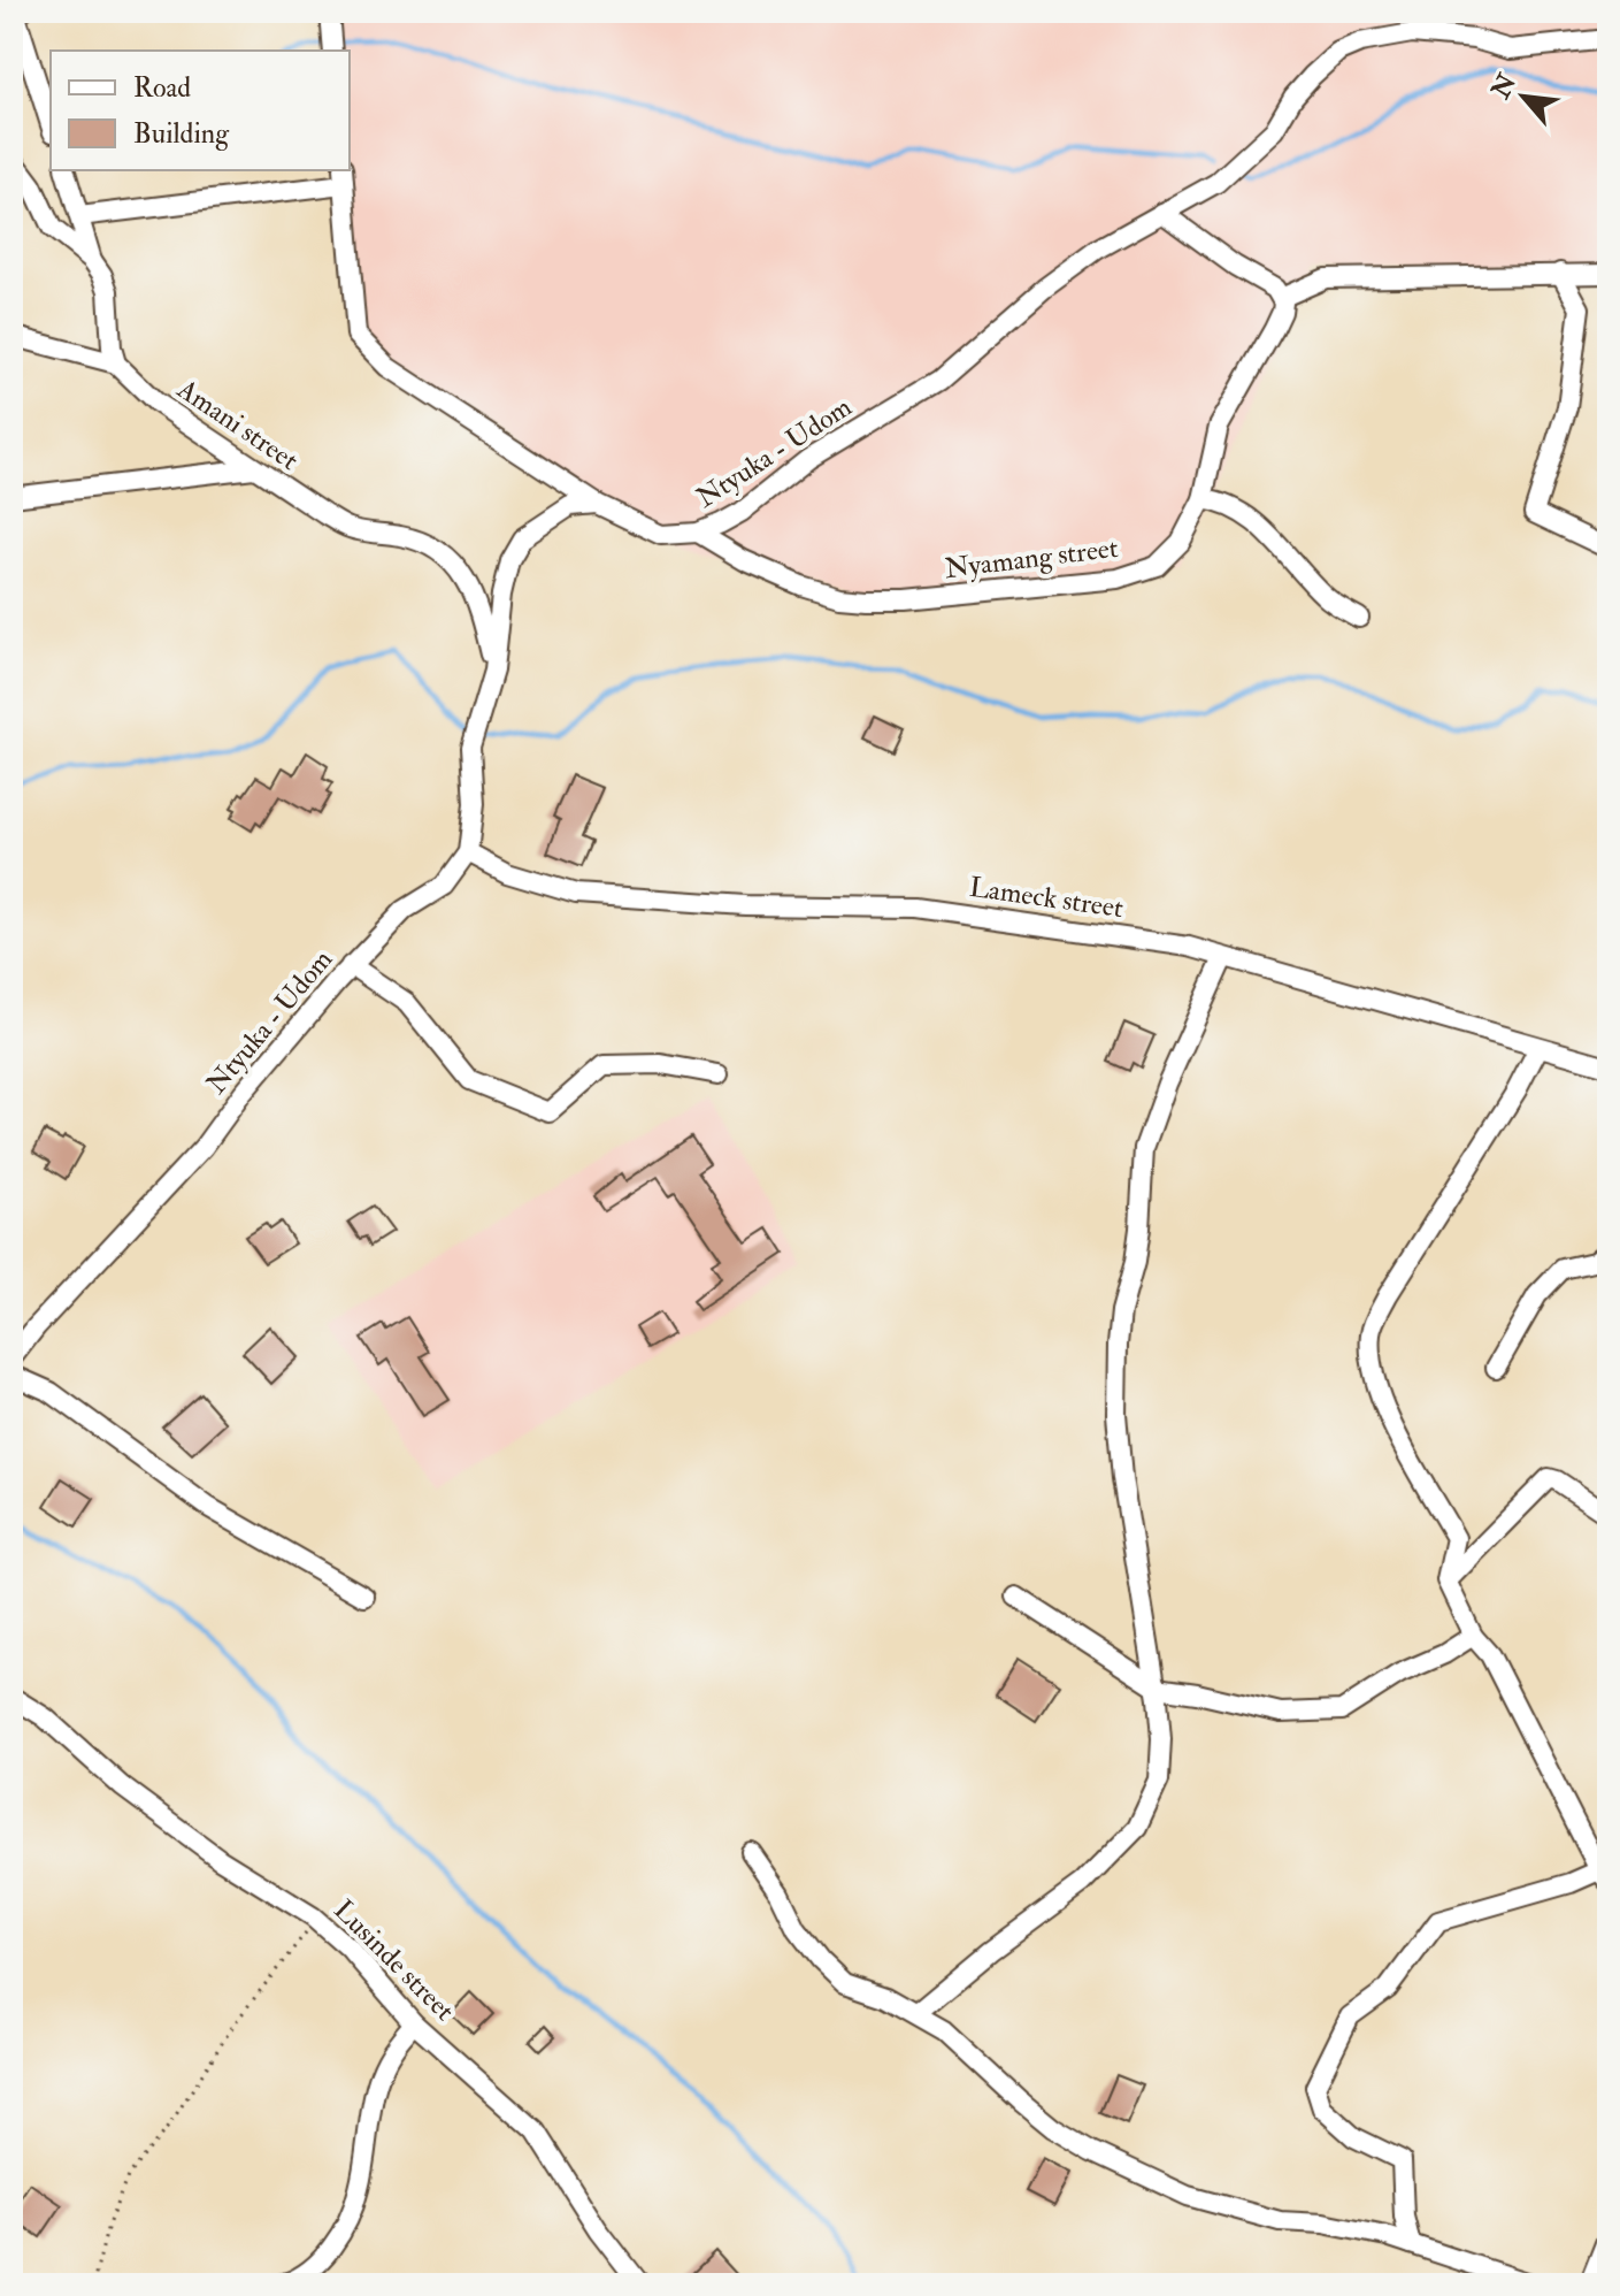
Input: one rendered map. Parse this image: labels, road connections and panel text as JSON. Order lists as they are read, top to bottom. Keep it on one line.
{"streets":{"street":["Amani street","Ntyuka - Udom","Nyamang street","Lameck street","Lusinde street"]},"crossings":[["Ntyuka - Udom","Nyamang street"],["Ntyuka - Udom","Lameck street"]],"legend":["Road","Building"],"north":"top left"}
